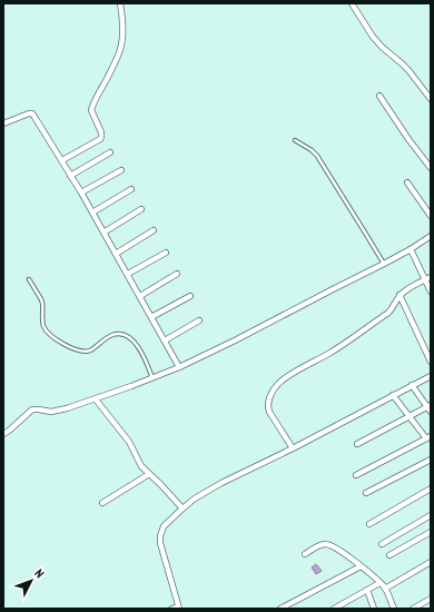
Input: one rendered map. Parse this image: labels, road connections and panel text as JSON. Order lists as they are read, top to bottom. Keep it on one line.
{"north":"top right"}
